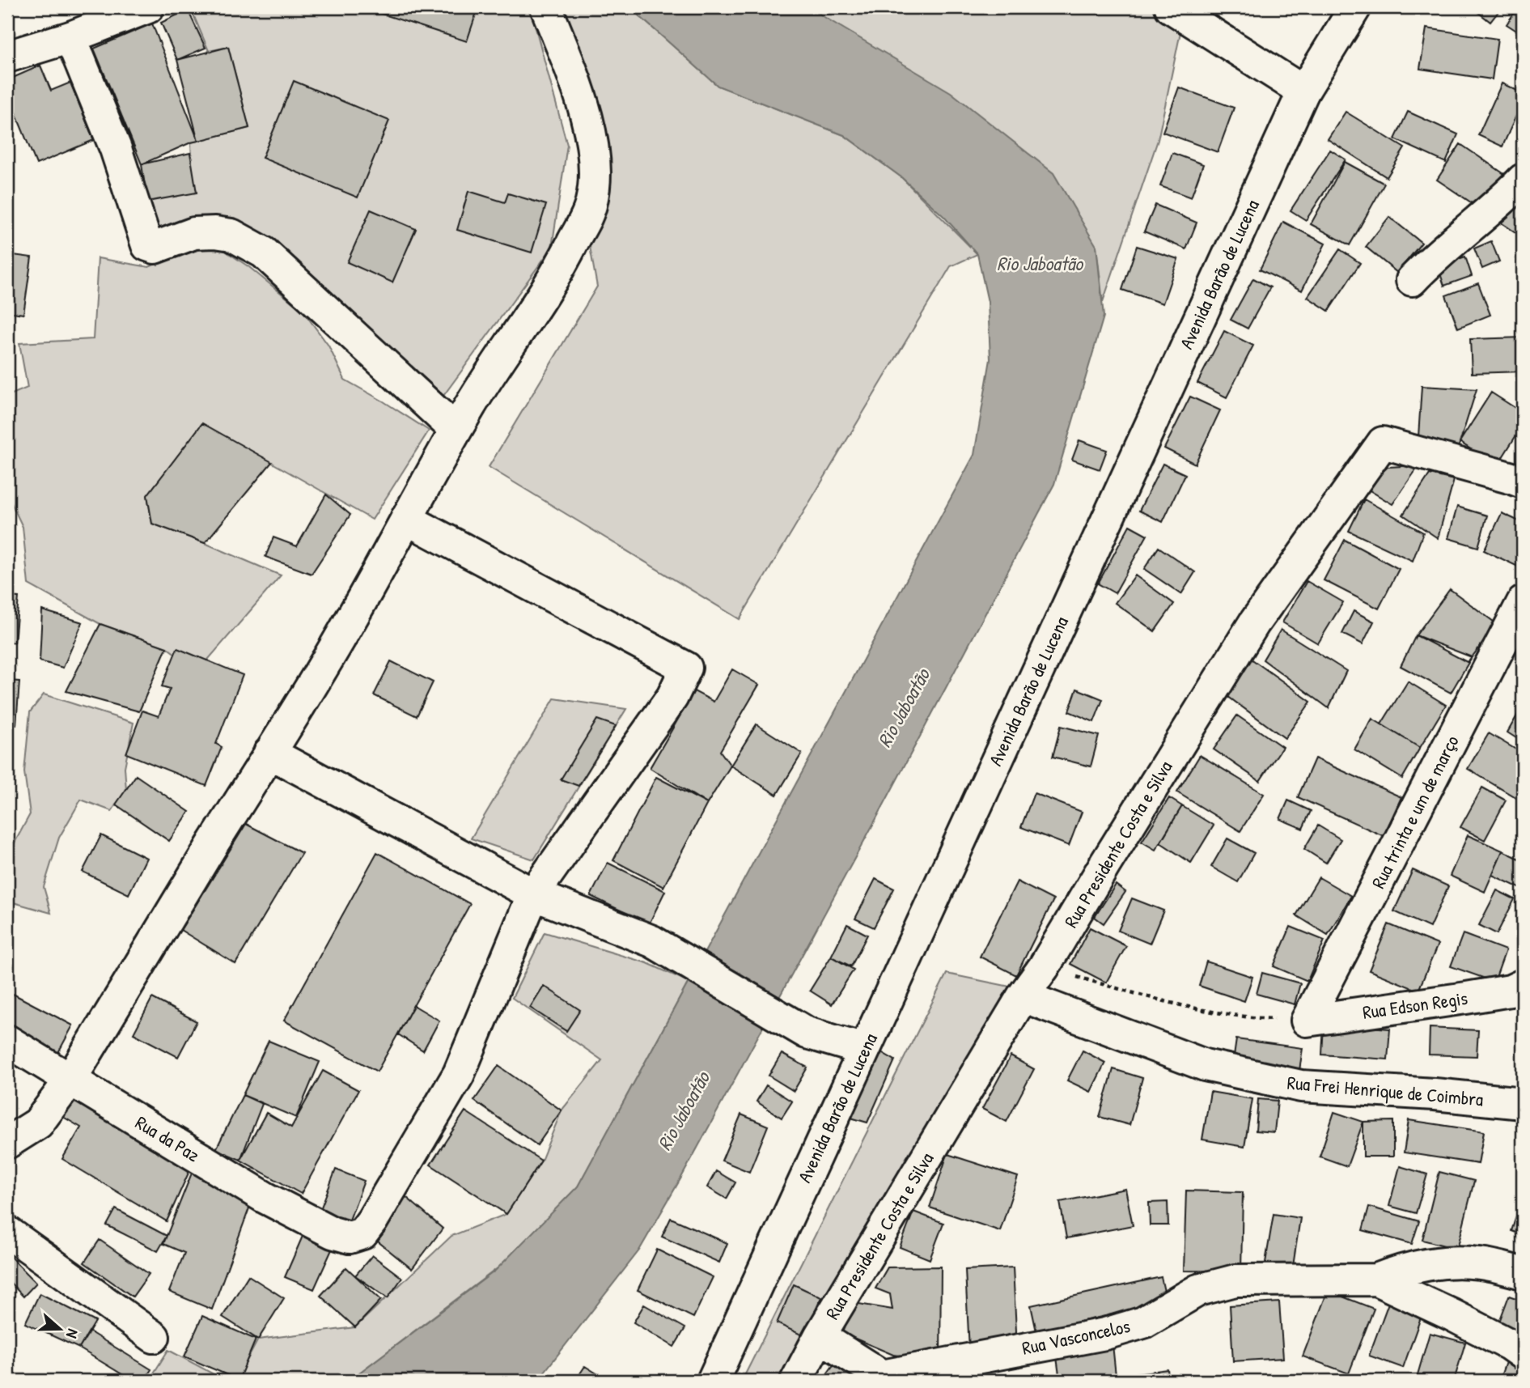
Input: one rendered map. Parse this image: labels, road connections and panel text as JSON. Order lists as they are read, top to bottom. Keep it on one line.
{"streets":{"street":["Avenida Barão de Lucena","Rua trinta e um de março","Rua Presidente Costa e Silva","Rua Edson Regis","Rua Frei Henrique de Coimbra","Rua da Paz","Rua Vasconcelos"]},"crossings":[["Rua trinta e um de março","Rua Edson Regis"],["Rua Presidente Costa e Silva","Rua Frei Henrique de Coimbra"],["Rua Presidente Costa e Silva","Rua Vasconcelos"]],"water":["Rio Jaboatão"],"north":"right"}
